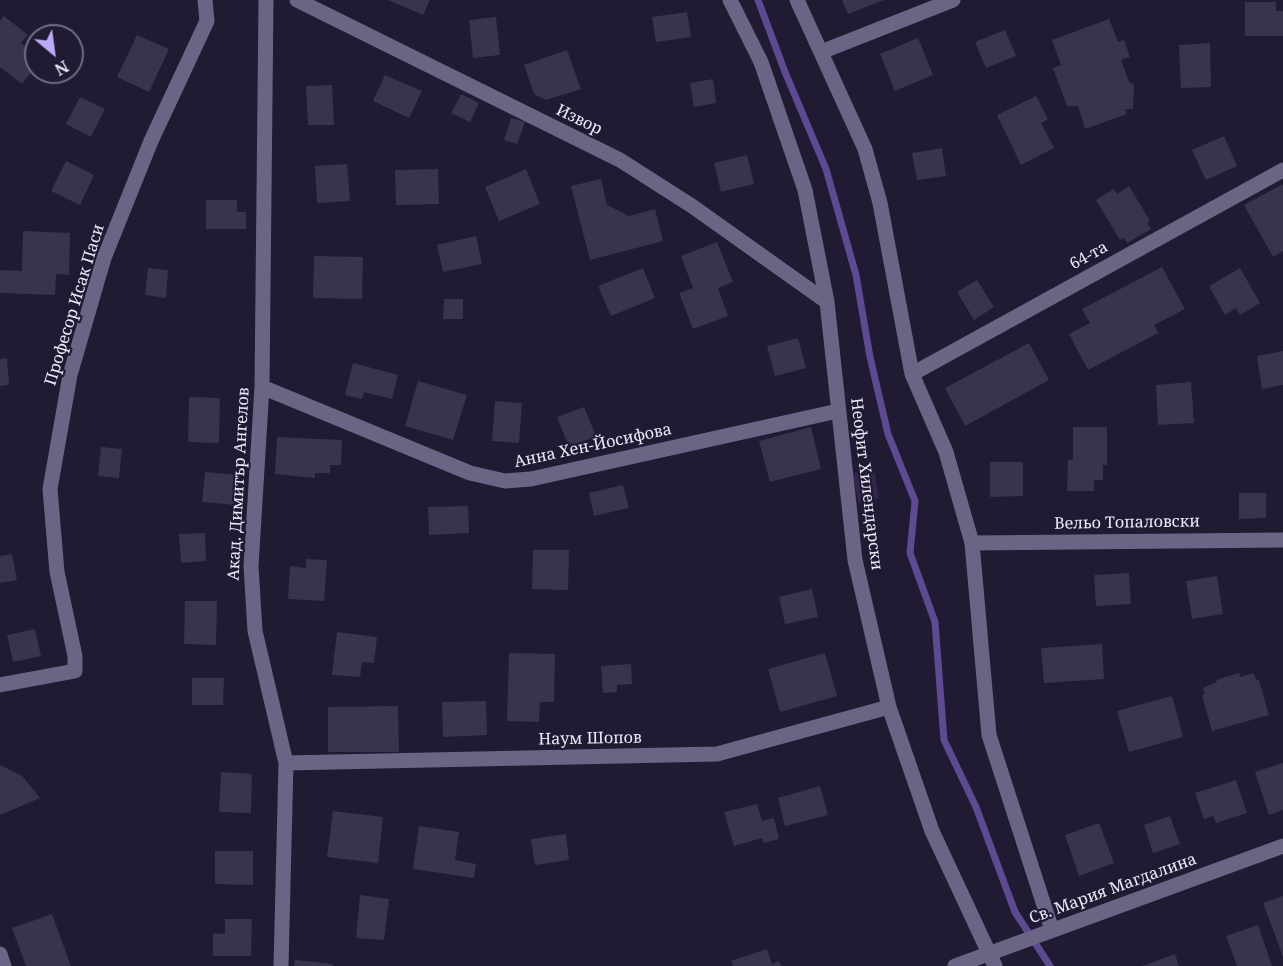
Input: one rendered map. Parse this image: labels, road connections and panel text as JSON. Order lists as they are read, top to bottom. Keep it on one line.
{"streets":{"street":["Извор","64-та","Професор Исак Паси","Анна Хен-Йосифова","Акад. Димитър Ангелов","Неофит Хилендарски","Вельо Топаловски","Наум Шопов","Св. Мария Магдалина"]},"crossings":[["Извор","Неофит Хилендарски"],["Анна Хен-Йосифова","Акад. Димитър Ангелов"],["Анна Хен-Йосифова","Неофит Хилендарски"],["Акад. Димитър Ангелов","Наум Шопов"],["Неофит Хилендарски","Наум Шопов"],["Неофит Хилендарски","Св. Мария Магдалина"]],"north":"bottom right"}
